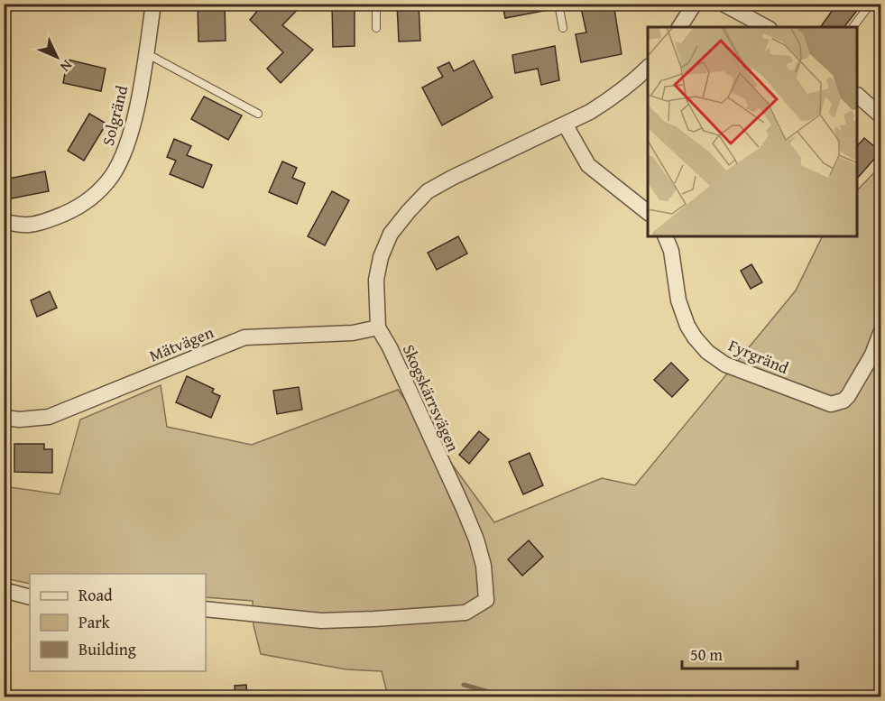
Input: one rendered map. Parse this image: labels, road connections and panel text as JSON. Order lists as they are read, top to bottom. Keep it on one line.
{"streets":{"street":["Solgränd","Mätvägen","Fyrgränd","Skogskärrsvägen"]},"crossings":[["Mätvägen","Skogskärrsvägen"]],"legend":["Road","Park","Building"],"scale_bar":"50 m","north":"bottom right"}
